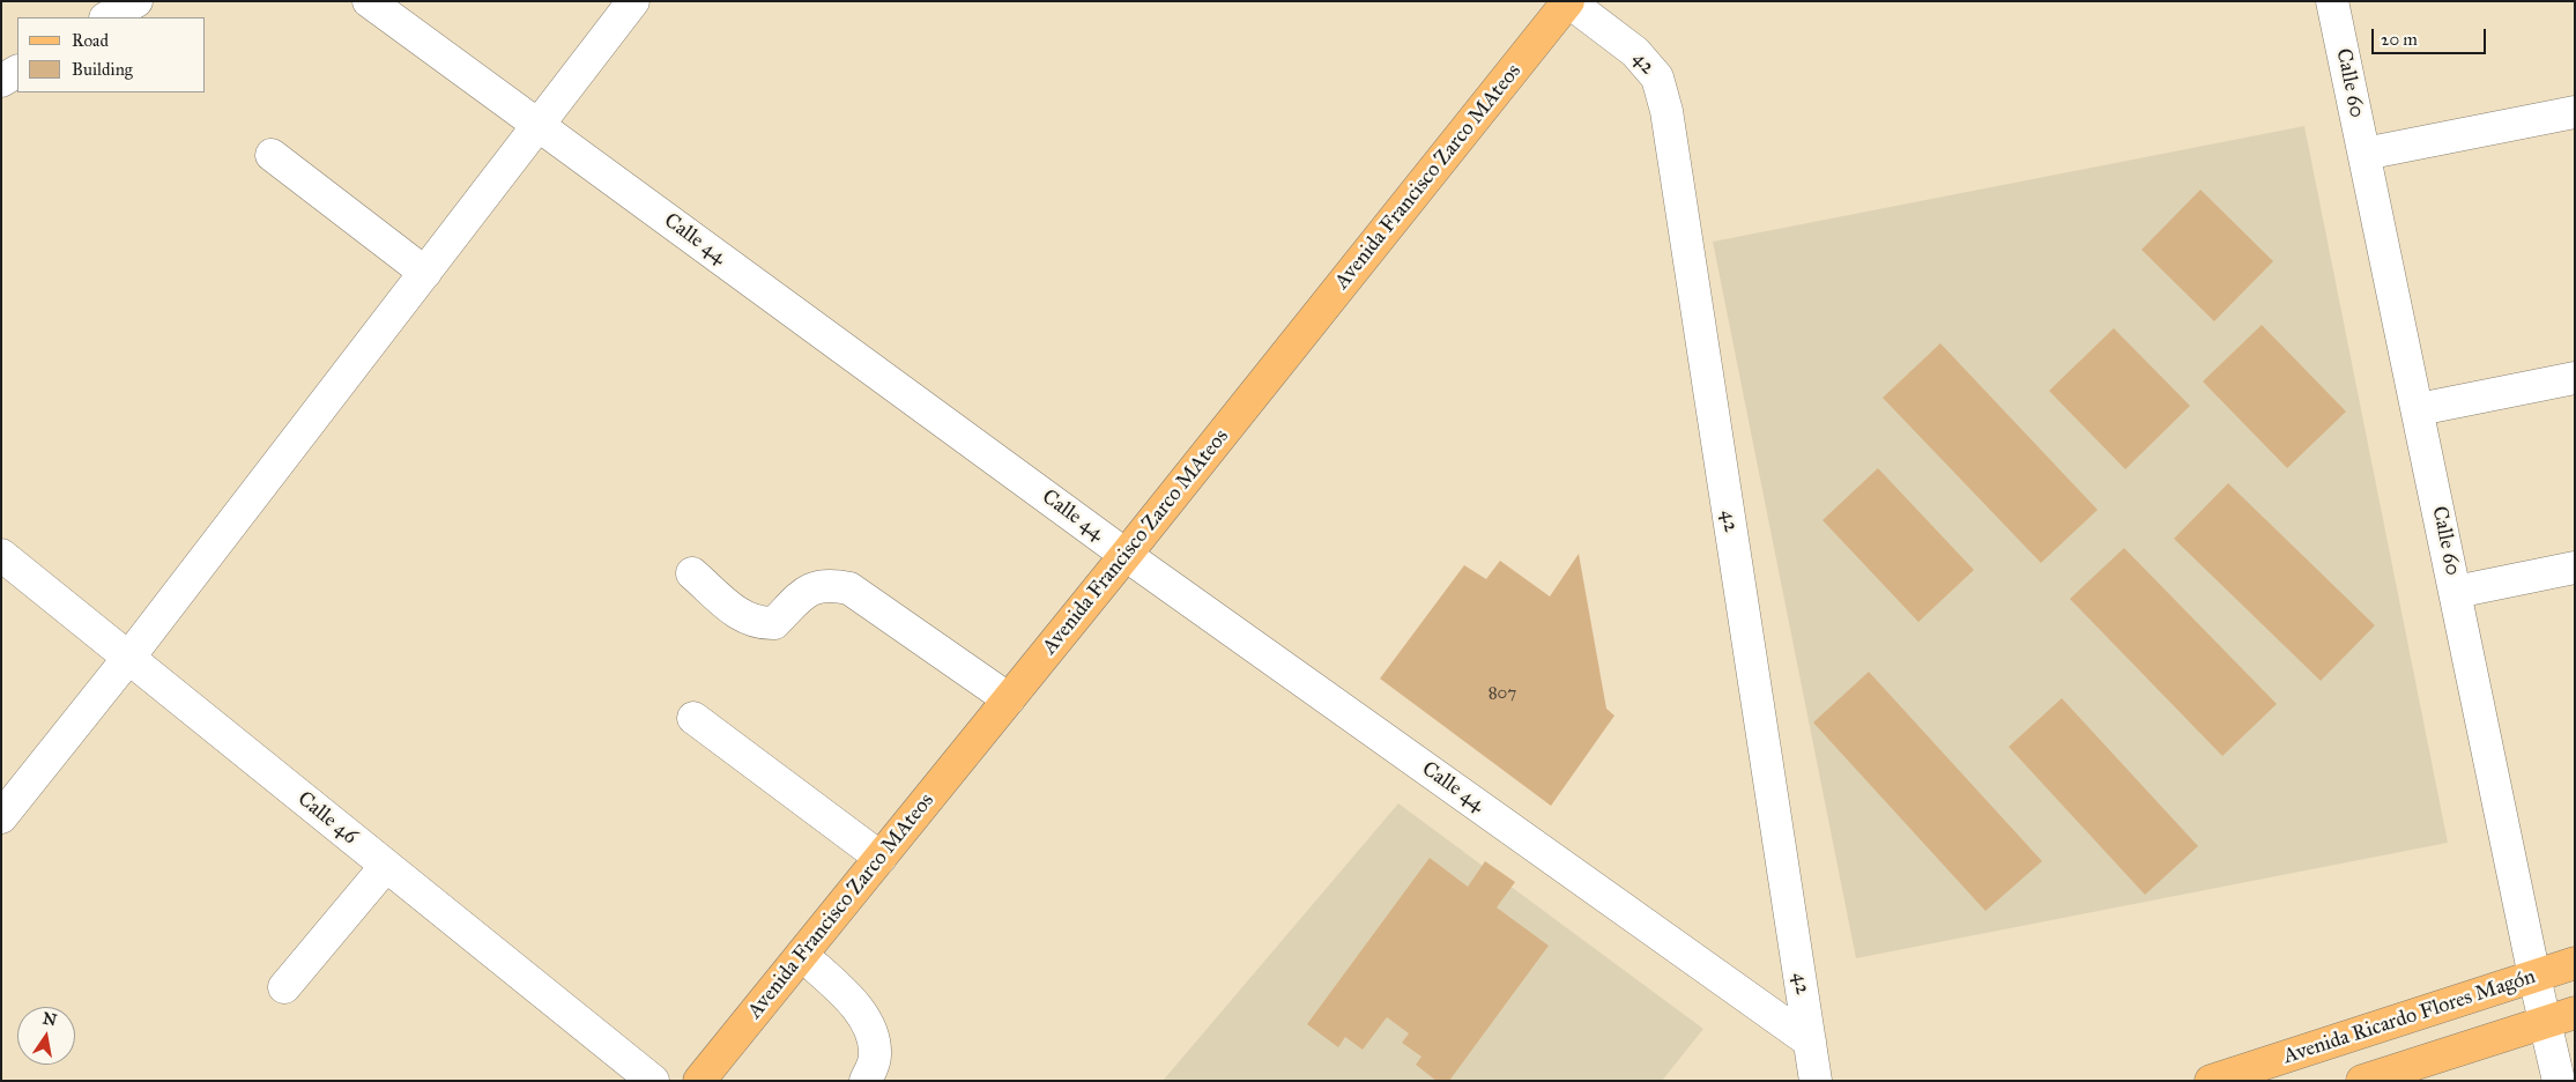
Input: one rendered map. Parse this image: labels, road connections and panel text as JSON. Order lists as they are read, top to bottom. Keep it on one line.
{"streets":{"main road":["Avenida Francisco Zarco MAteos","Avenida Ricardo Flores Magón"],"street":["42","Calle 60","Calle 44","Calle 46"]},"crossings":[["42","Avenida Francisco Zarco MAteos"],["42","Calle 44"],["Calle 60","Avenida Ricardo Flores Magón"],["Avenida Francisco Zarco MAteos","Calle 44"]],"house_numbers":["807"],"legend":["Road","Building"],"scale_bar":"20 m","north":"top"}
